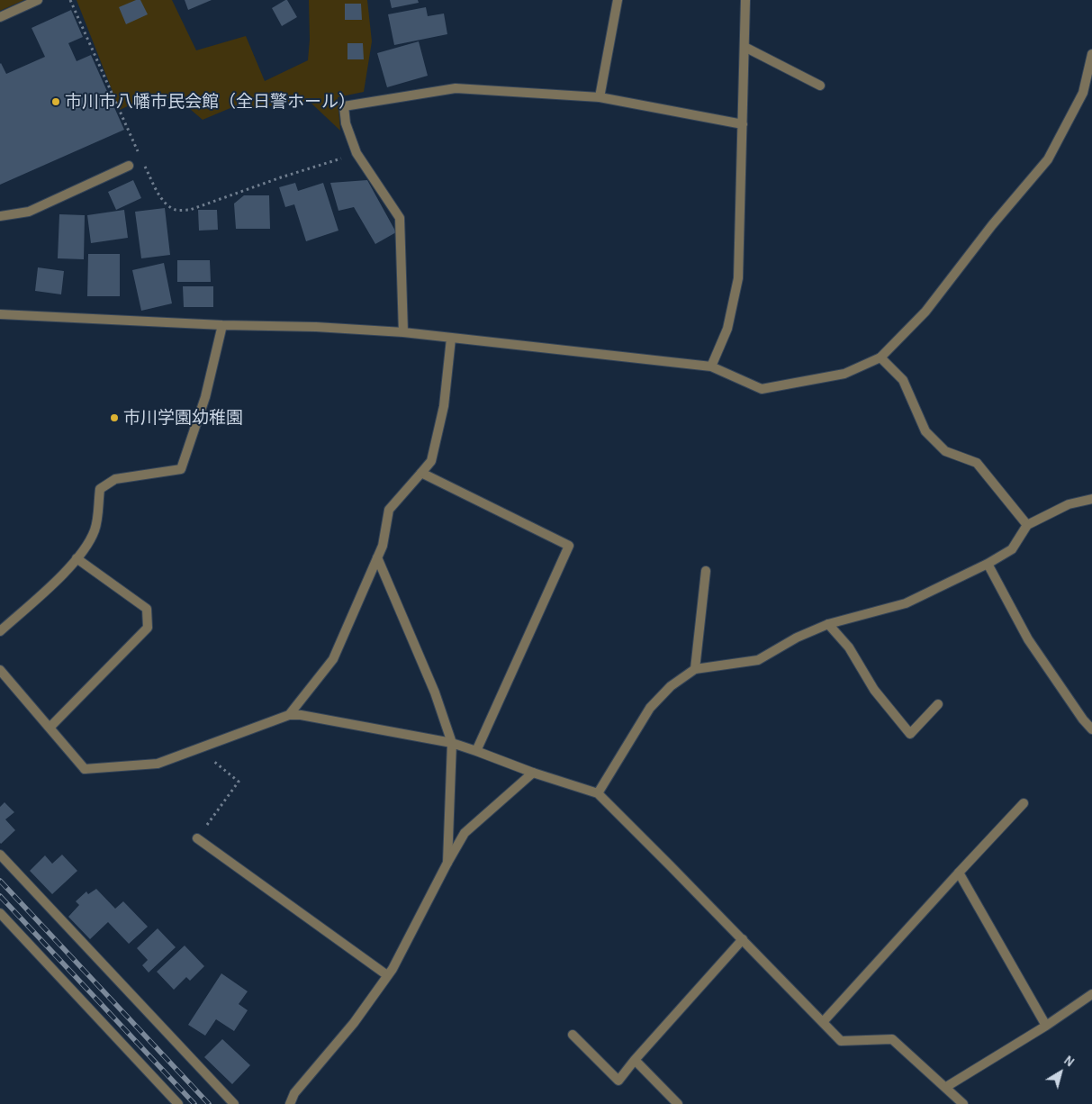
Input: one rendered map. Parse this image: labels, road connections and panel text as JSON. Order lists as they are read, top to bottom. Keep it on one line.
{"places":["市川市八幡市民会館（全日警ホール）","市川学園幼稚園"],"north":"top right"}
